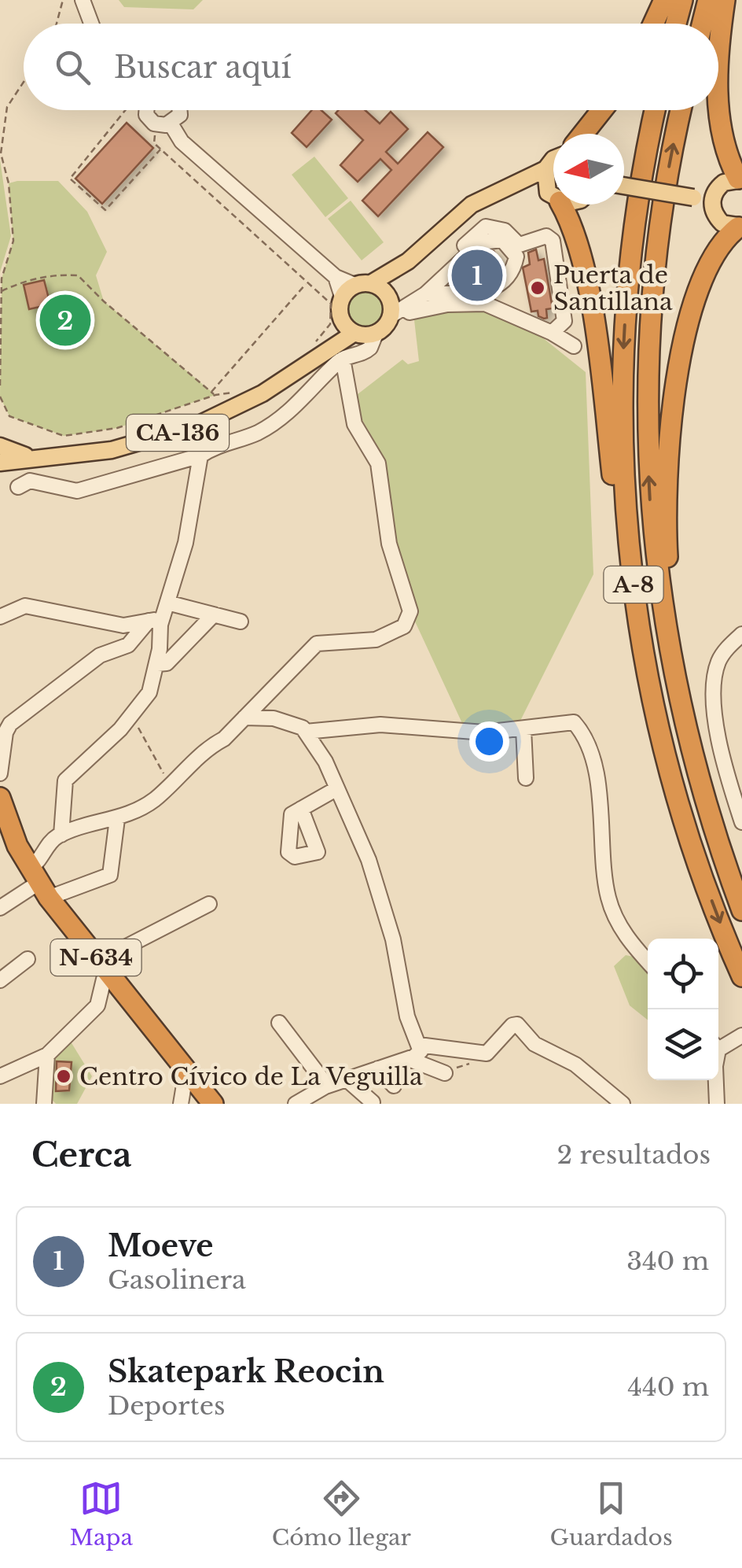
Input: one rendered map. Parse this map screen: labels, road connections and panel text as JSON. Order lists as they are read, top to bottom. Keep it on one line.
{"streets":{"highway":["A-8","N-634"],"main road":["CA-136"]},"places":["Puerta de Santillana","Centro Cívico de La Veguilla"],"north":"left","page":{"search":"Buscar aquí","pins":["1","2"],"heading":["Cerca","2 resultados"],"list":[{"mark":"1","name":"Moeve","note":"Gasolinera","value":"340 m"},{"mark":"2","name":"Skatepark Reocin","note":"Deportes","value":"440 m"}],"nav":["Mapa","Cómo llegar","Guardados"]}}
